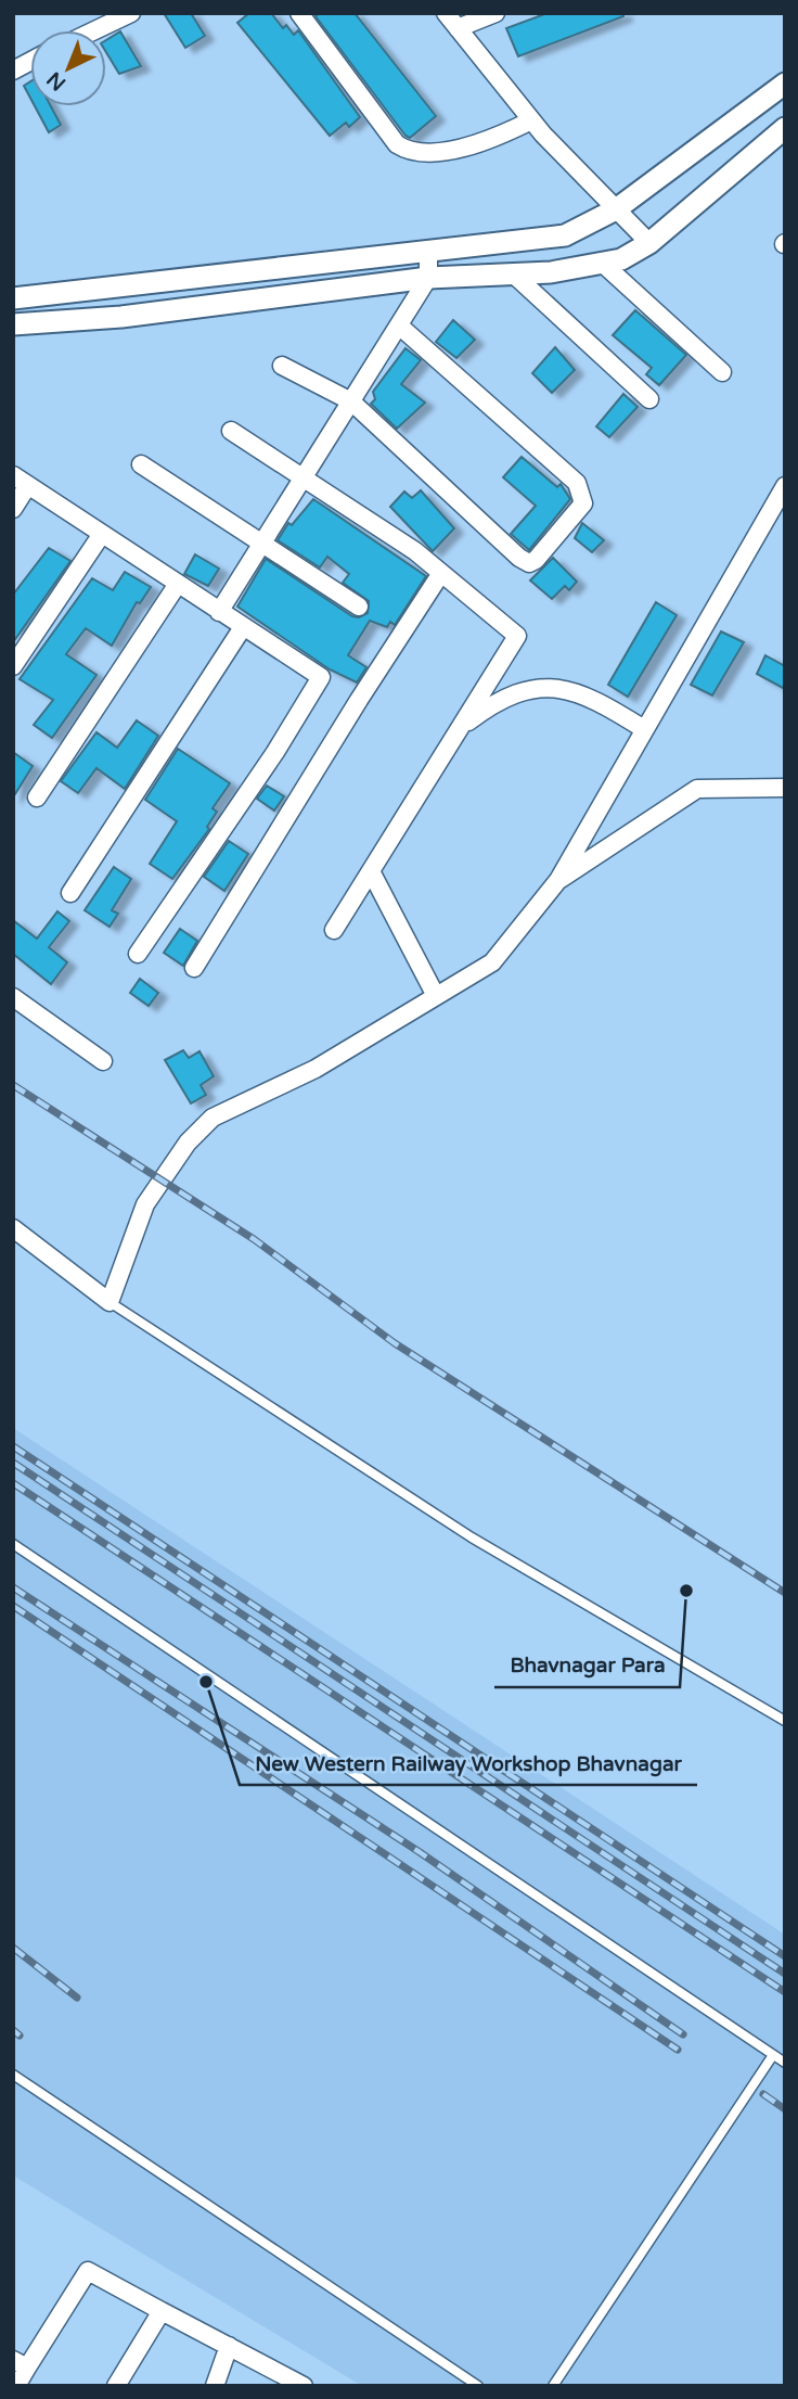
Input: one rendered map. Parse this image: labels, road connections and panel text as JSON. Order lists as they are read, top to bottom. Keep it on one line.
{"places":["Bhavnagar Para","New Western Railway Workshop Bhavnagar"],"north":"bottom left"}
